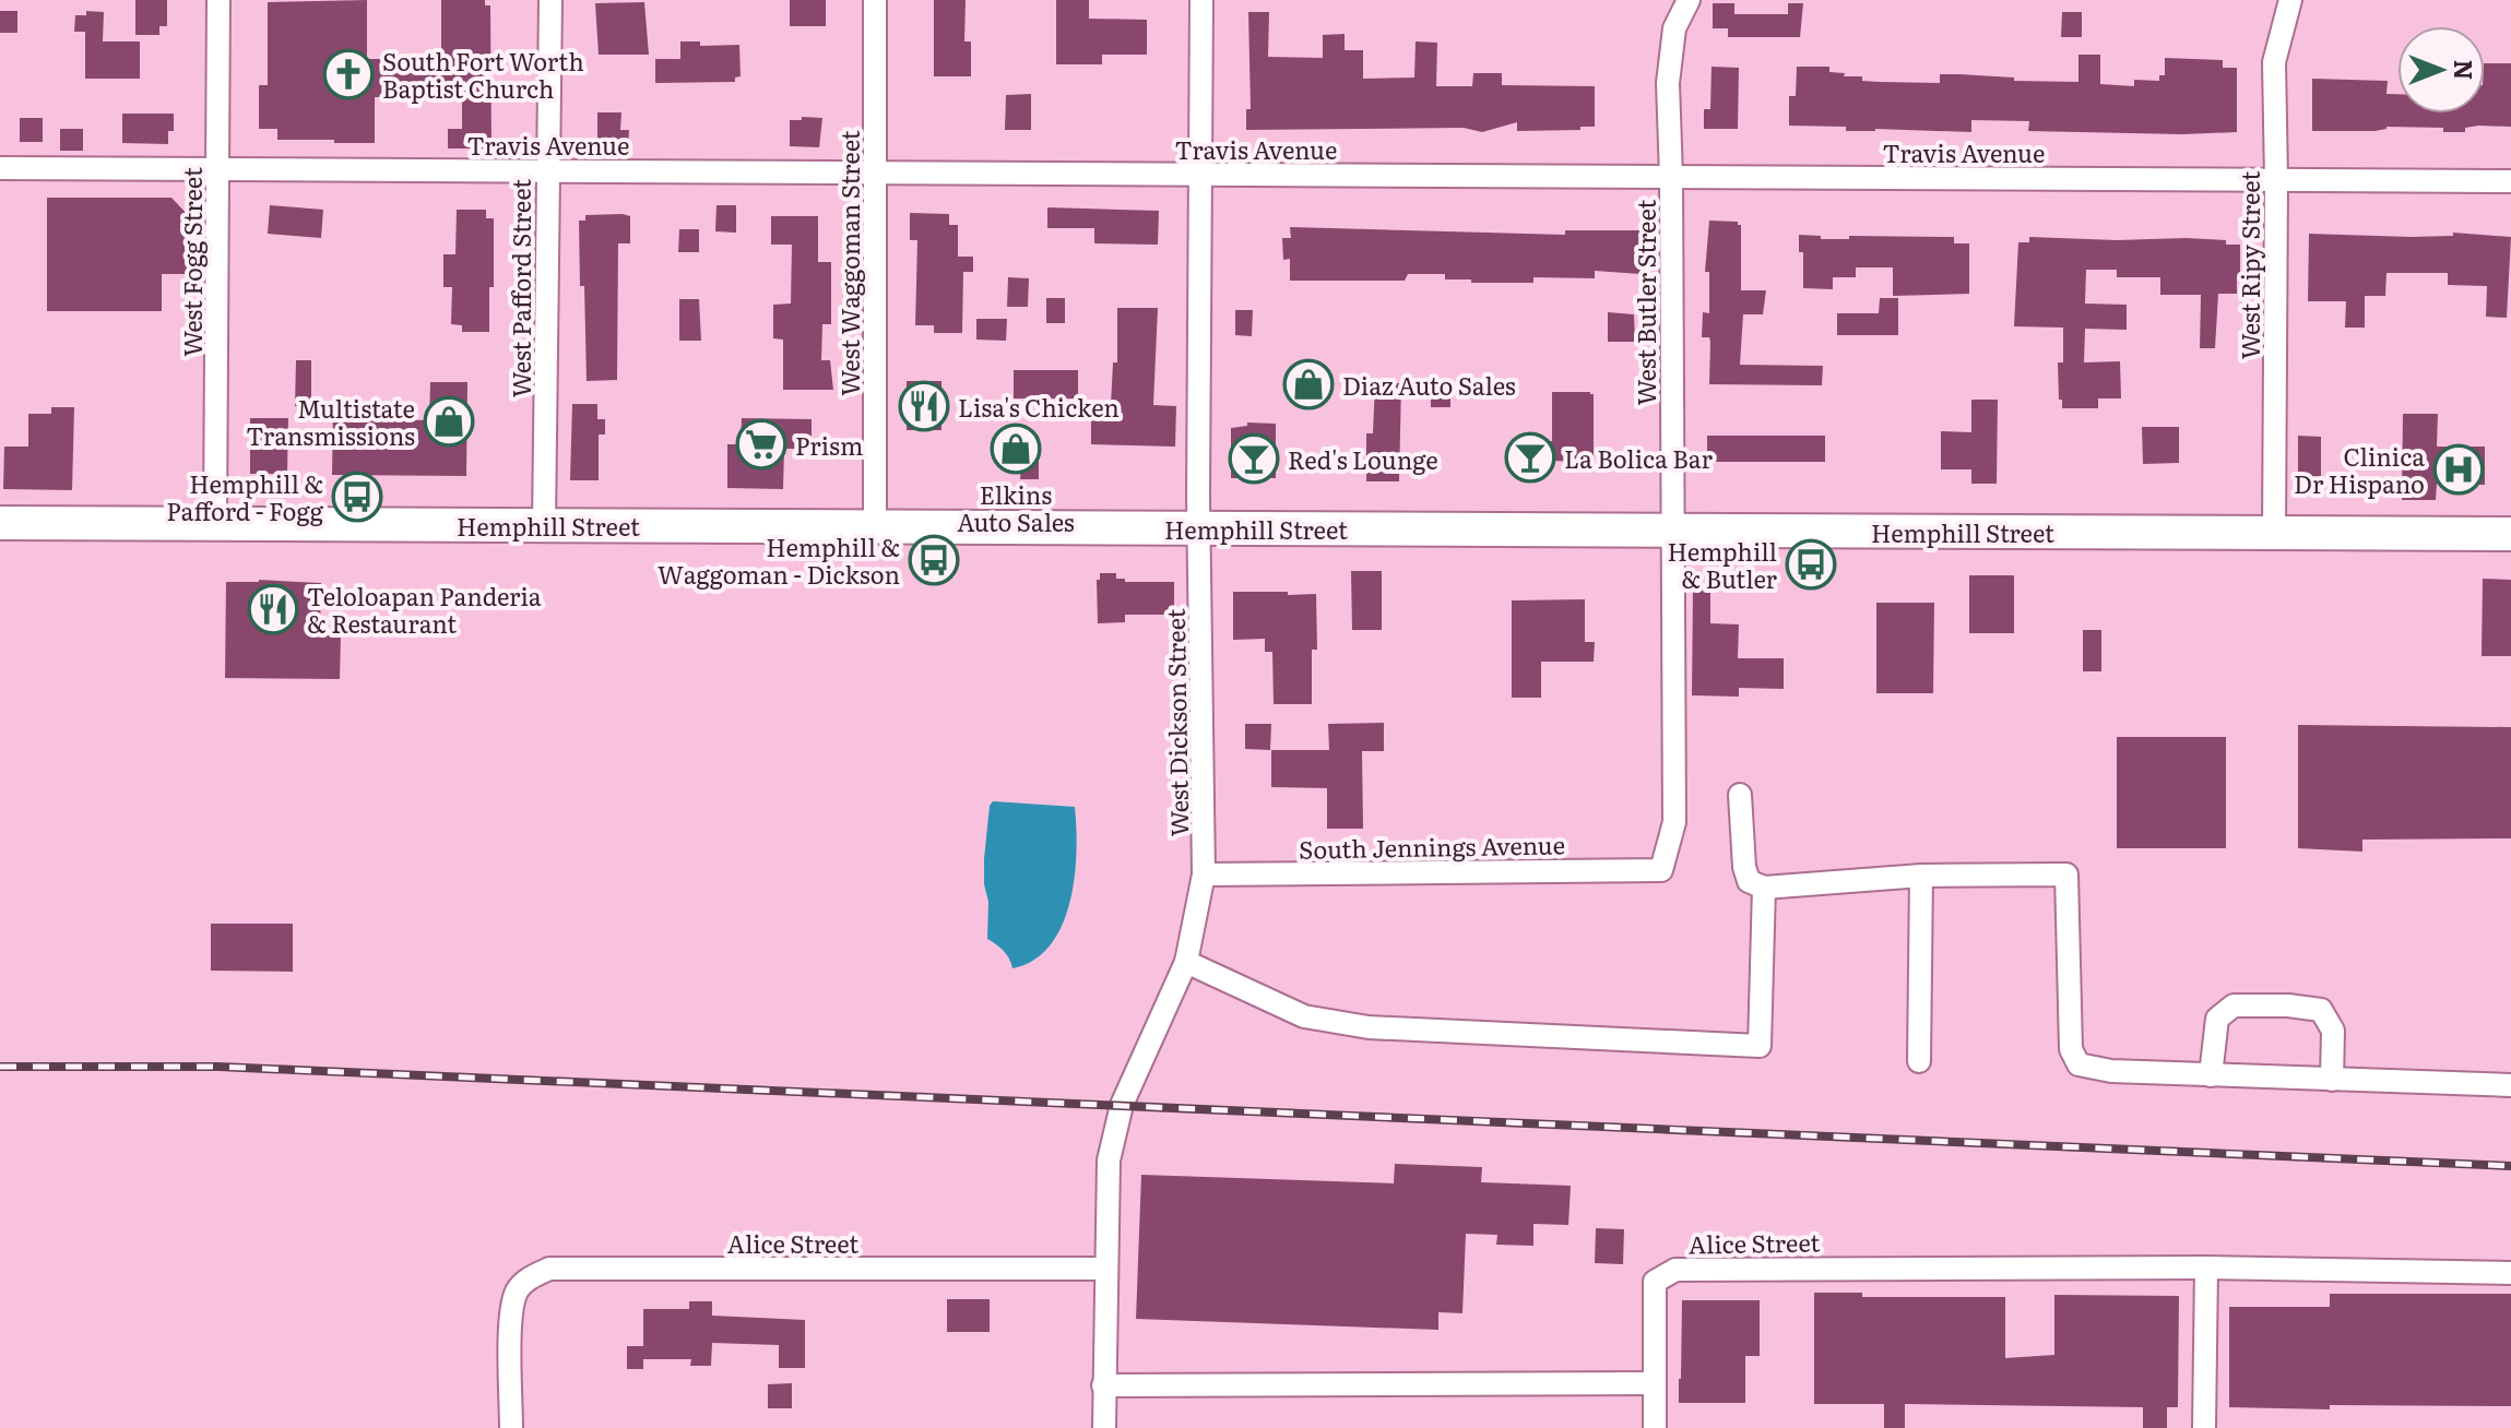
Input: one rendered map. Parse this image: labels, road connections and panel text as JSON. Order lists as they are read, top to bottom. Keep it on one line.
{"streets":{"main road":["Hemphill Street"],"street":["Travis Avenue","West Fogg Street","West Waggoman Street","West Ripy Street","West Pafford Street","West Butler Street","West Dickson Street","South Jennings Avenue","Alice Street"]},"crossings":[["Travis Avenue","West Fogg Street"],["Travis Avenue","West Waggoman Street"],["Travis Avenue","West Ripy Street"],["Travis Avenue","West Pafford Street"],["Travis Avenue","West Butler Street"],["Travis Avenue","West Dickson Street"],["West Fogg Street","Hemphill Street"],["West Waggoman Street","Hemphill Street"],["West Ripy Street","Hemphill Street"],["West Pafford Street","Hemphill Street"],["West Butler Street","Hemphill Street"],["West Butler Street","South Jennings Avenue"],["Hemphill Street","West Dickson Street"],["West Dickson Street","South Jennings Avenue"],["West Dickson Street","Alice Street"]],"places":{"church":["South Fort Worth Baptist Church"],"shop":["Diaz Auto Sales","Multistate Transmissions","Elkins Auto Sales"],"restaurant":["Lisa's Chicken","Teloloapan Panderia & Restaurant"],"supermarket":["Prism"],"bar":["La Bolica Bar","Red's Lounge"],"hospital":["Clinica Dr Hispano"],"bus stop":["Hemphill & Pafford - Fogg","Hemphill & Waggoman - Dickson","Hemphill & Butler"]},"north":"right"}
